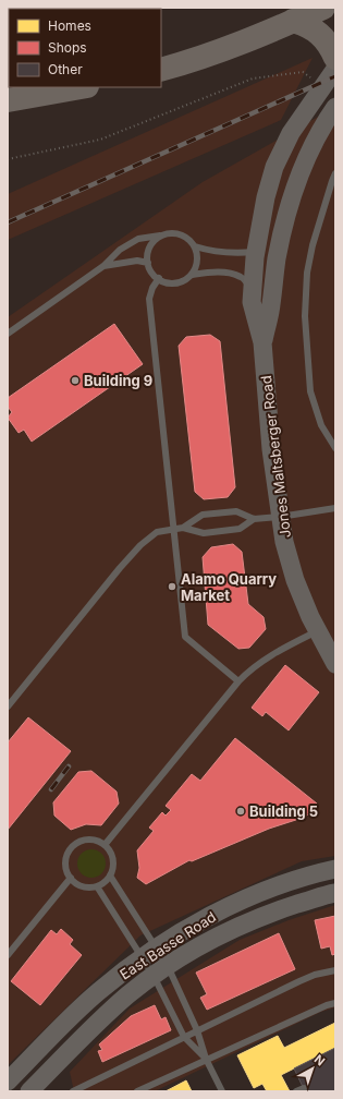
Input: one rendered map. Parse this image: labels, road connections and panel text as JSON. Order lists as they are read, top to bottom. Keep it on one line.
{"streets":{"main road":["Jones Maltsberger Road","East Basse Road"]},"places":["Building 9","Alamo Quarry Market","Building 5"],"legend":["Homes","Shops","Other"],"north":"top right"}
